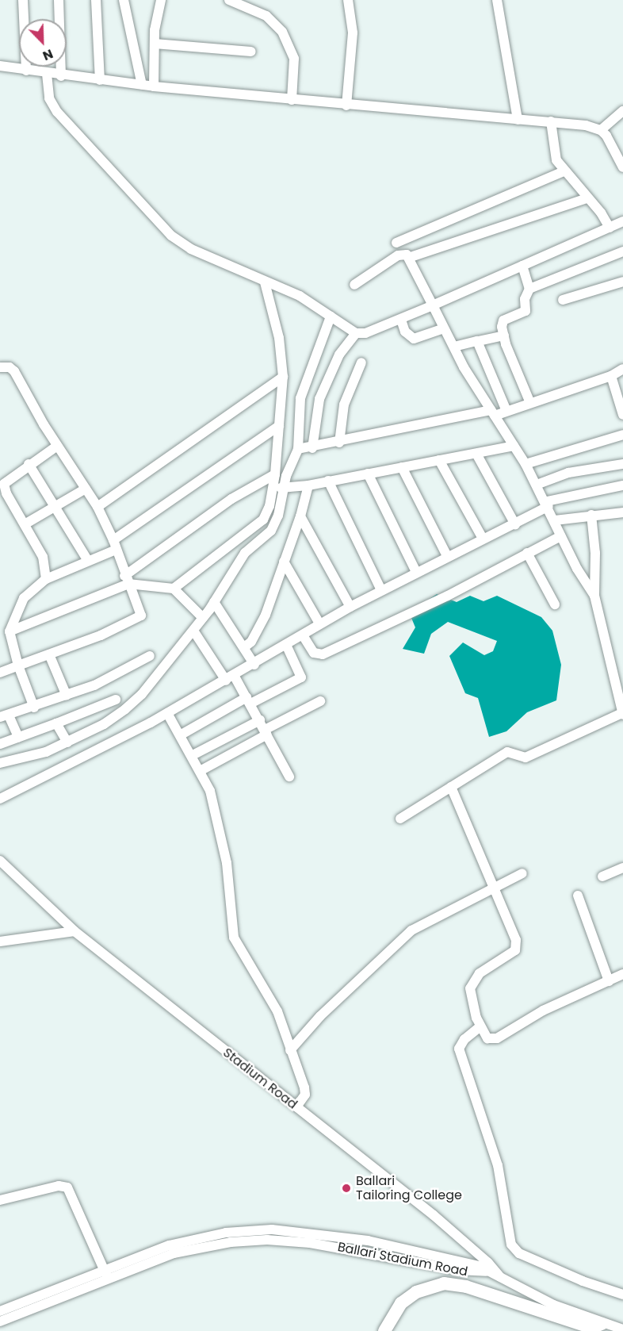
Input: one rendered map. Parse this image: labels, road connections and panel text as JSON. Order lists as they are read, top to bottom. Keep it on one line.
{"streets":{"street":["Stadium Road","Ballari Stadium Road"]},"places":["Ballari Tailoring College"],"north":"bottom right"}
